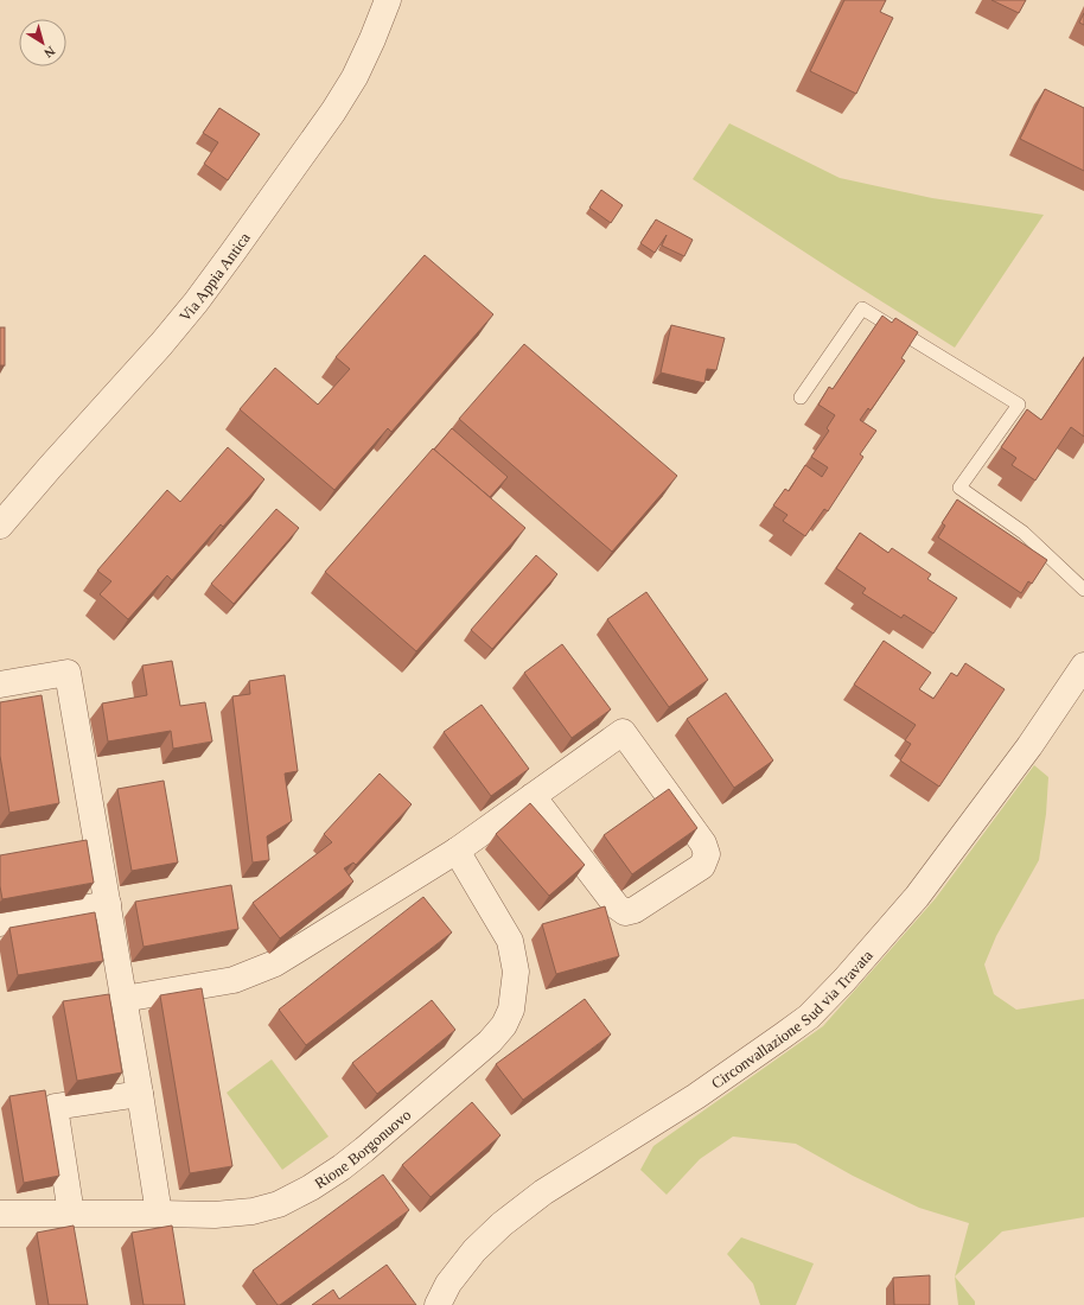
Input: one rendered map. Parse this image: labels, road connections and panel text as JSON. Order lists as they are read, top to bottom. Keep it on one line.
{"streets":{"street":["Via Appia Antica","Circonvallazione Sud via Travata","Rione Borgonuovo"]},"north":"bottom right"}
